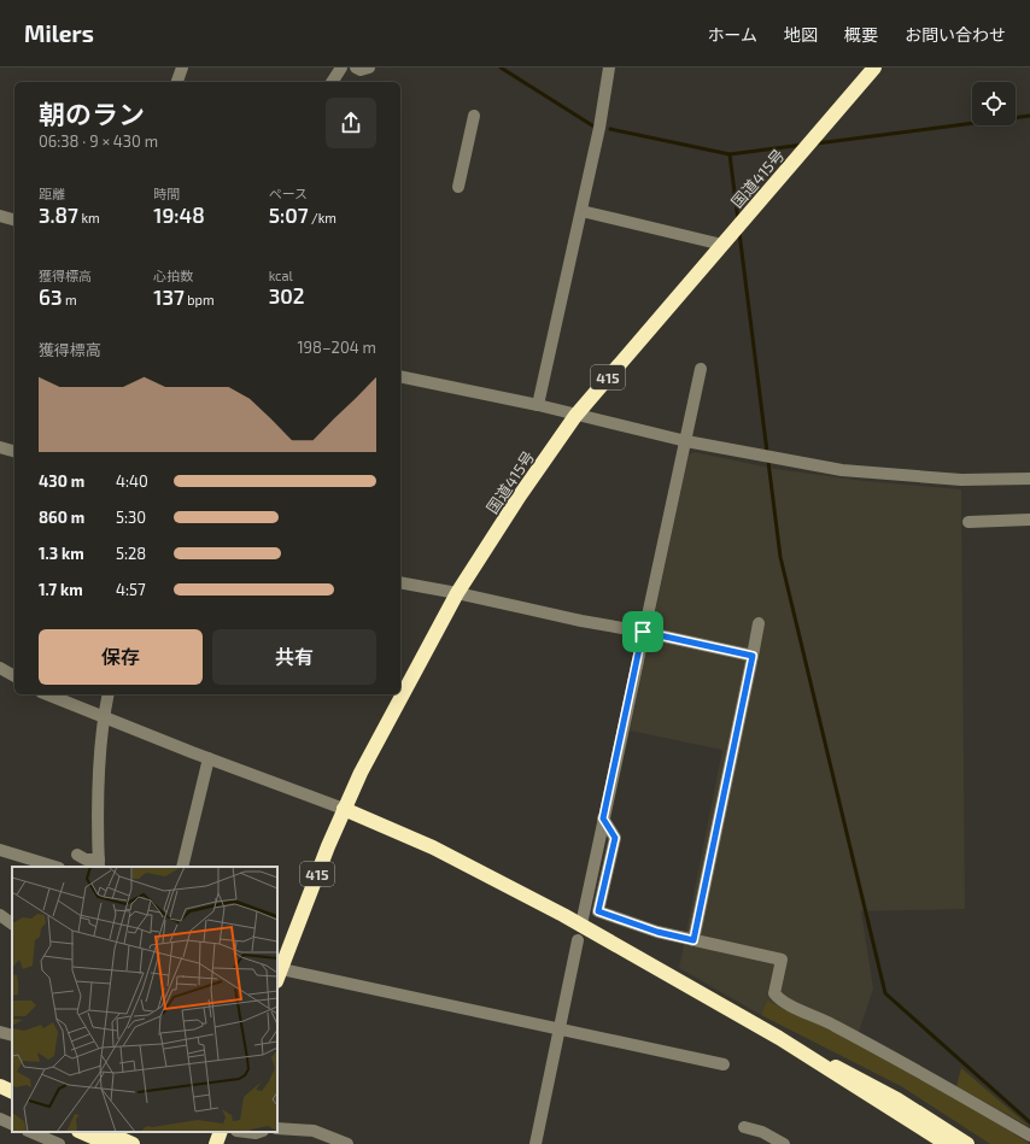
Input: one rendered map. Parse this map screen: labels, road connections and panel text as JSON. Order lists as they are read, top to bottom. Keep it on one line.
{"streets":{"highway":["国道415号","415"]},"page":{"header":"Milers","nav":["ホーム","地図","概要","お問い合わせ"],"heading":["朝のラン","06:38 · 9 × 430 m"],"stats":[["距離","3.87 km"],["時間","19:48"],["ペース","5:07 /km"],["獲得標高","63 m"],["心拍数","137 bpm"],["kcal","302"]],"chart":["獲得標高","198–204 m"],"list":[{"name":"430 m","note":"4:40"},{"name":"860 m","note":"5:30"},{"name":"1.3 km","note":"5:28"},{"name":"1.7 km","note":"4:57"}],"buttons":["保存","共有"]}}
